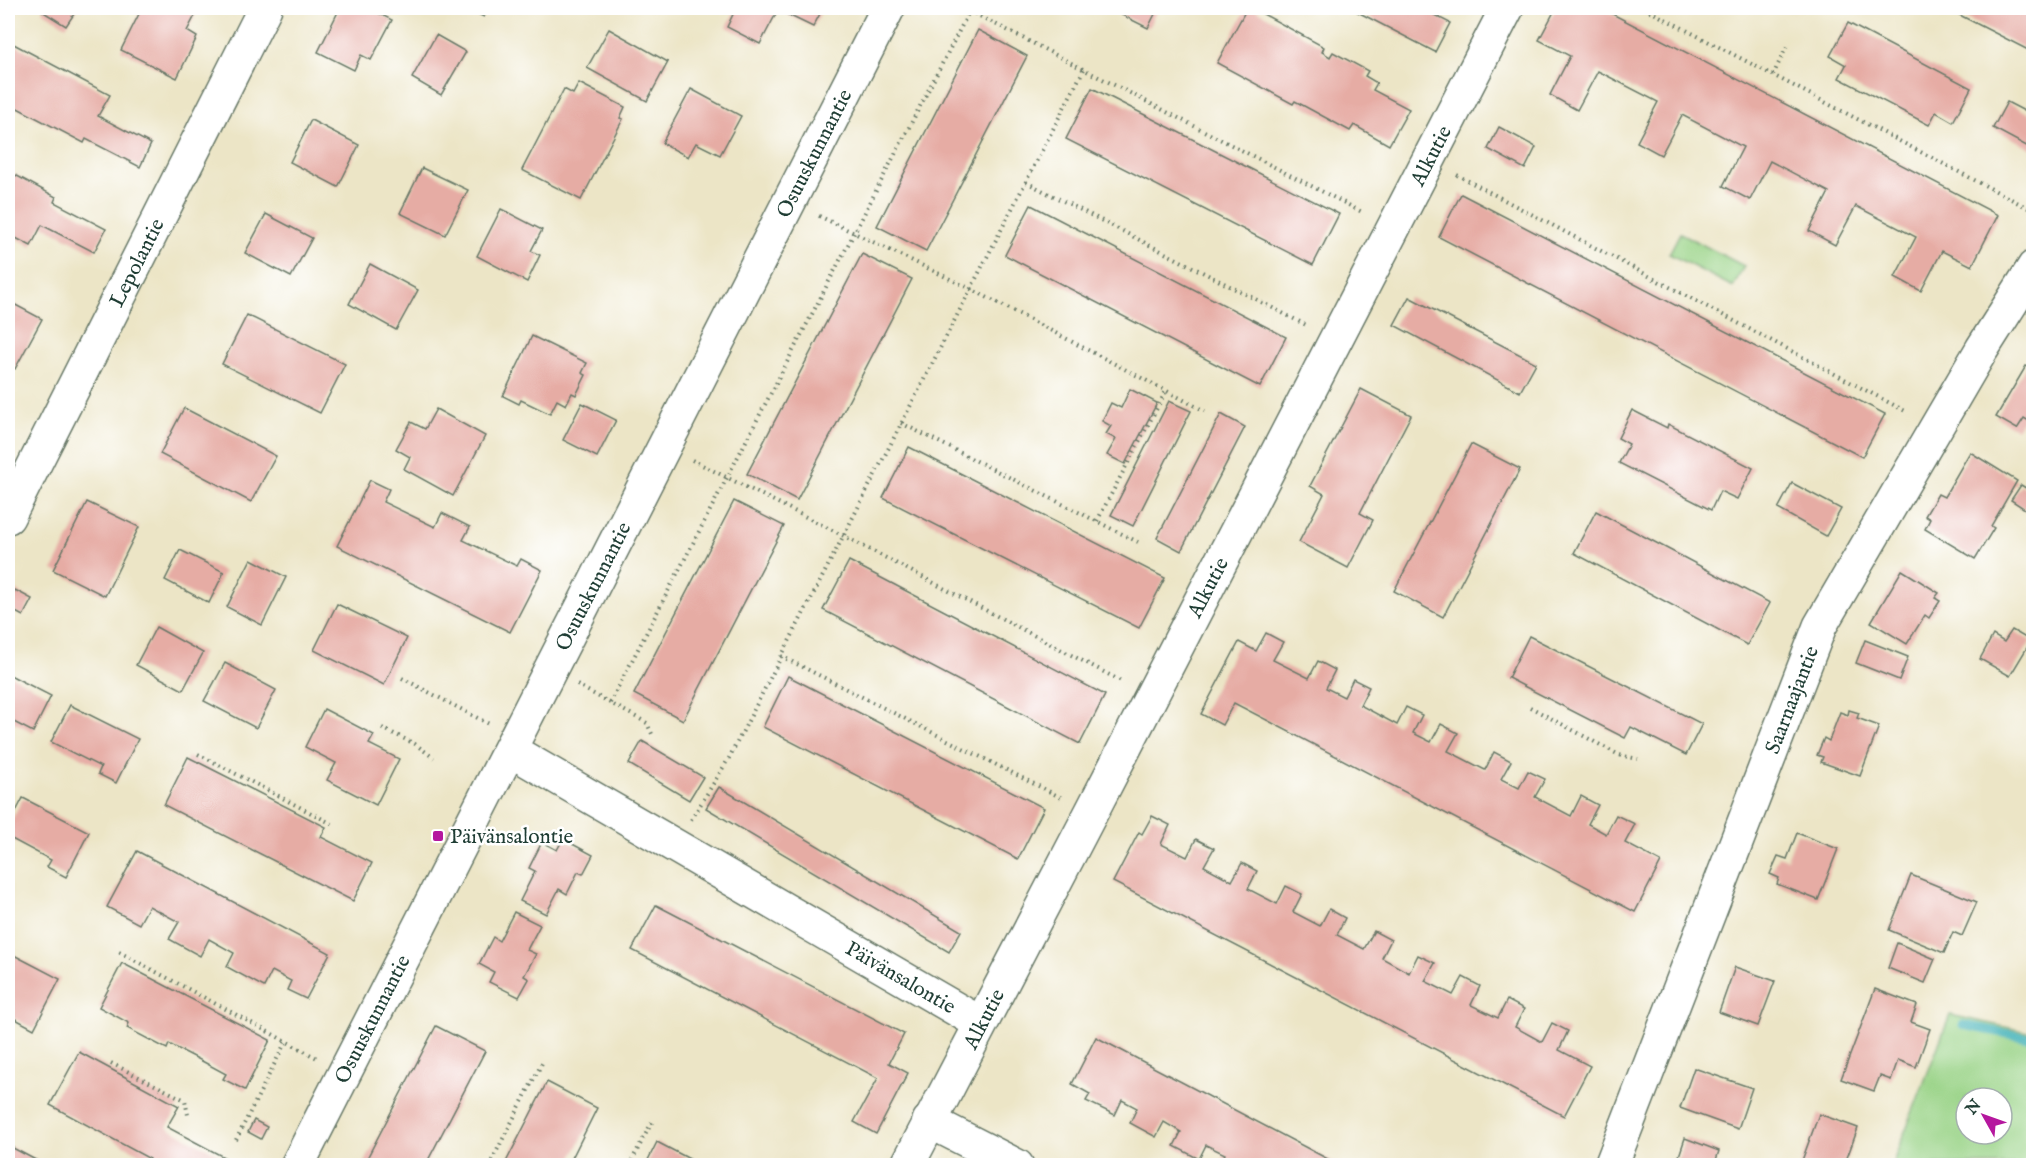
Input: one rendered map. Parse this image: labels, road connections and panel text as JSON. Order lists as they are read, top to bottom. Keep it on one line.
{"streets":{"street":["Osuuskunnantie","Alkutie","Lepolantie","Saarnaajantie","Päivänsalontie"]},"crossings":[["Osuuskunnantie","Päivänsalontie"],["Alkutie","Päivänsalontie"]],"places":{"transit":["Päivänsalontie"]},"north":"top left"}
